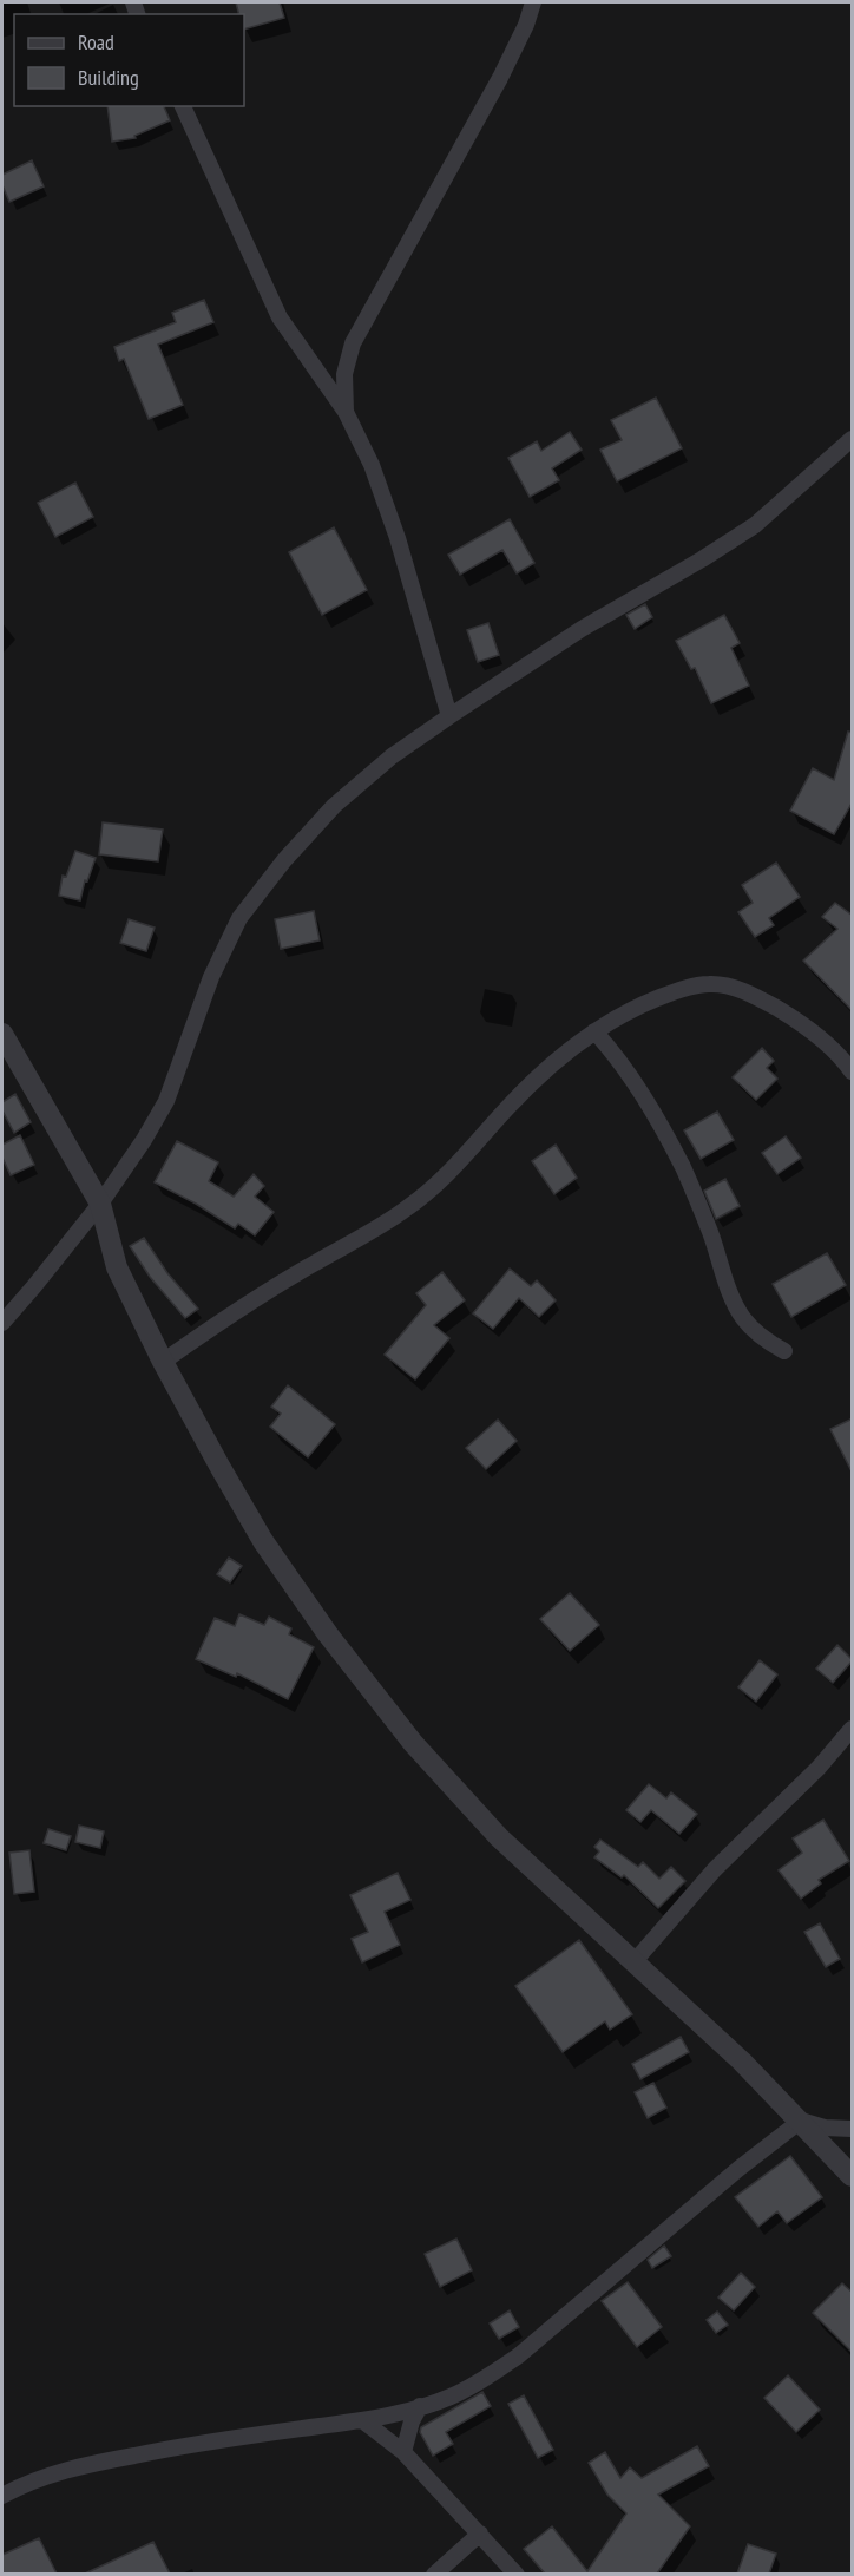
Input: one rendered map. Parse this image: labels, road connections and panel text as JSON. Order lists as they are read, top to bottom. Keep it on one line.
{"legend":["Road","Building"]}
